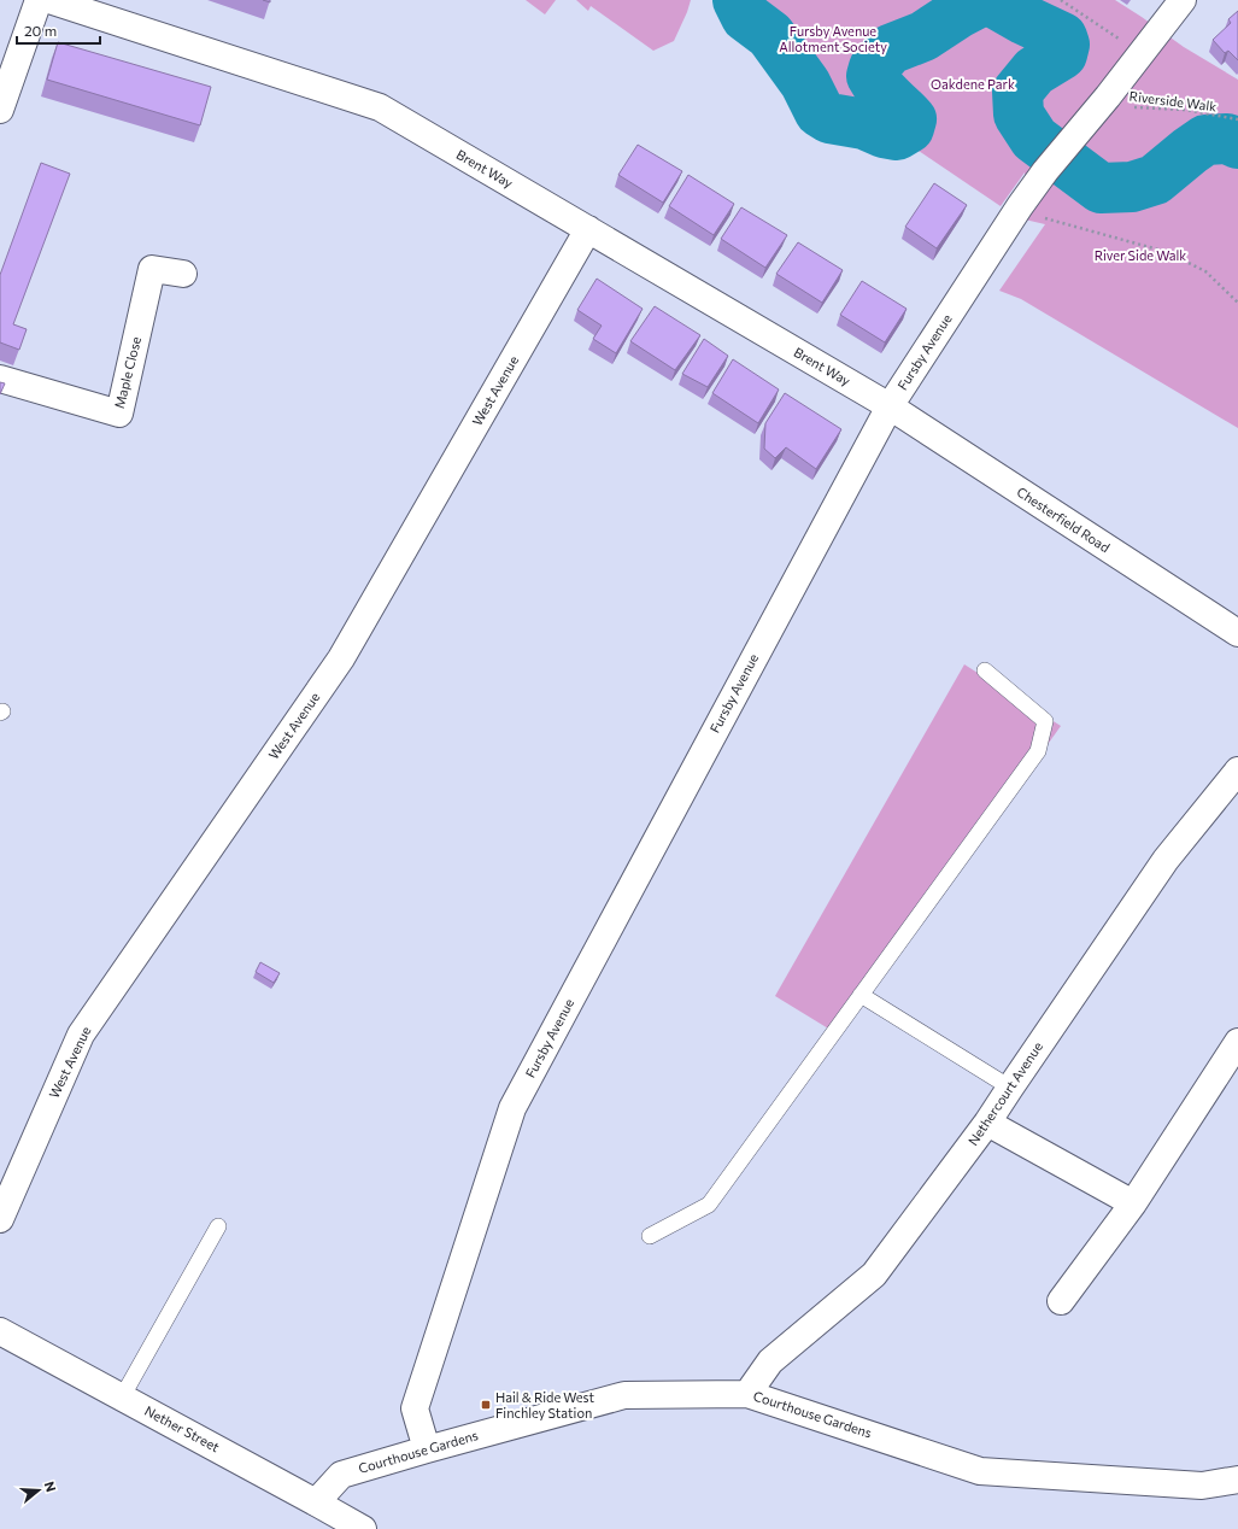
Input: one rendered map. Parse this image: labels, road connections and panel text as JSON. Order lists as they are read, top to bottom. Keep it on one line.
{"streets":{"street":["Brent Way","Fursby Avenue","Maple Close","West Avenue","Chesterfield Road","Nethercourt Avenue","Courthouse Gardens","Nether Street"],"path":["Riverside Walk"]},"crossings":[["Riverside Walk","Fursby Avenue"],["Brent Way","Fursby Avenue"],["Brent Way","West Avenue"],["Brent Way","Chesterfield Road"],["Fursby Avenue","Chesterfield Road"],["Fursby Avenue","Courthouse Gardens"],["Nethercourt Avenue","Courthouse Gardens"],["Courthouse Gardens","Nether Street"]],"parks":["Fursby Avenue Allotment Society","Oakdene Park","River Side Walk"],"places":{"transit":["Hail & Ride West Finchley Station"]},"scale_bar":"20 m","north":"right"}
